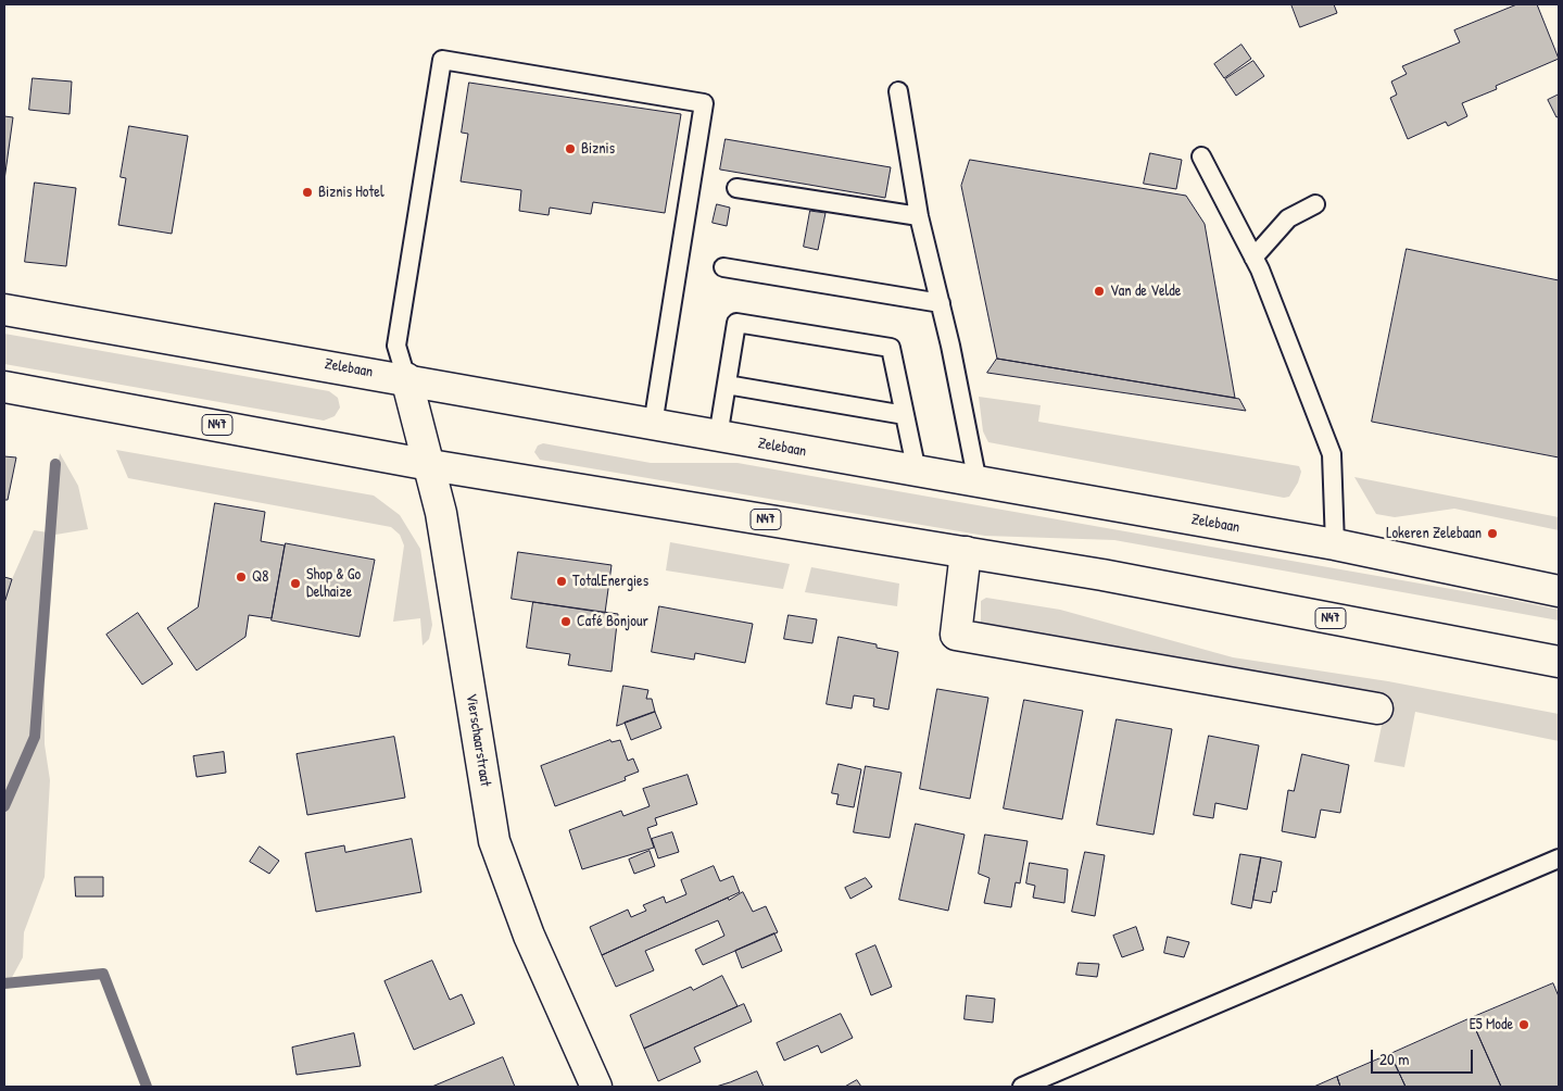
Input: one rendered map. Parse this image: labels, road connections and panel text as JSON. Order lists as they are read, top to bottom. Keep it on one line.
{"streets":{"main road":["Zelebaan","N47","Vierschaarstraat"]},"crossings":[["Zelebaan","Vierschaarstraat"],["N47","Vierschaarstraat"]],"places":["Biznis","Biznis Hotel","Van de Velde","Lokeren Zelebaan","Q8","TotalEnergies","Shop & Go Delhaize","Café Bonjour","E5 Mode"],"scale_bar":"20 m"}
